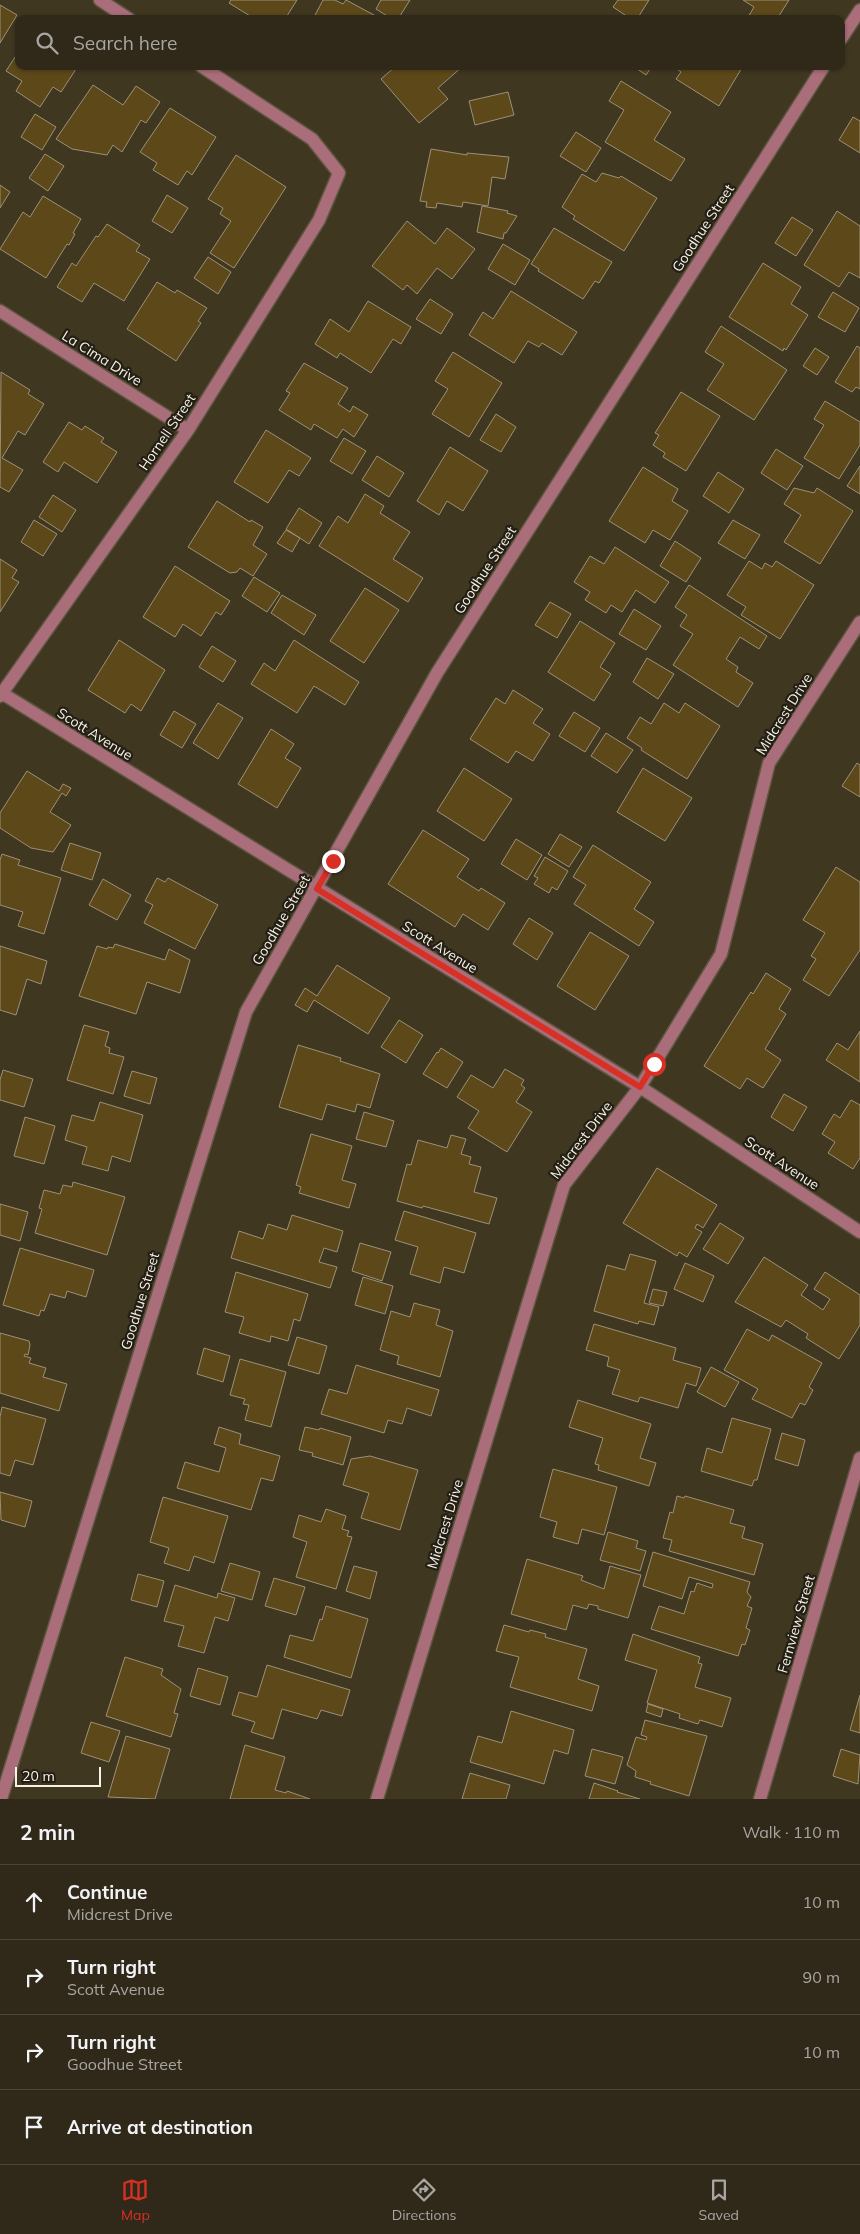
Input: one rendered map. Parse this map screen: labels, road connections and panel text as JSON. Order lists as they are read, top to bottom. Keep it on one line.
{"streets":{"street":["Goodhue Street","La Cima Drive","Hornell Street","Midcrest Drive","Scott Avenue","Fernview Street"]},"crossings":[["Goodhue Street","Scott Avenue"],["La Cima Drive","Hornell Street"],["Hornell Street","Scott Avenue"],["Midcrest Drive","Scott Avenue"]],"scale_bar":"20 m","page":{"search":"Search here","scale":"20 m","heading":["2 min","Walk · 110 m"],"list":[["Continue","Midcrest Drive","10 m"],["Turn right","Scott Avenue","90 m"],["Turn right","Goodhue Street","10 m"],"Arrive at destination"],"nav":["Map","Directions","Saved"]}}
